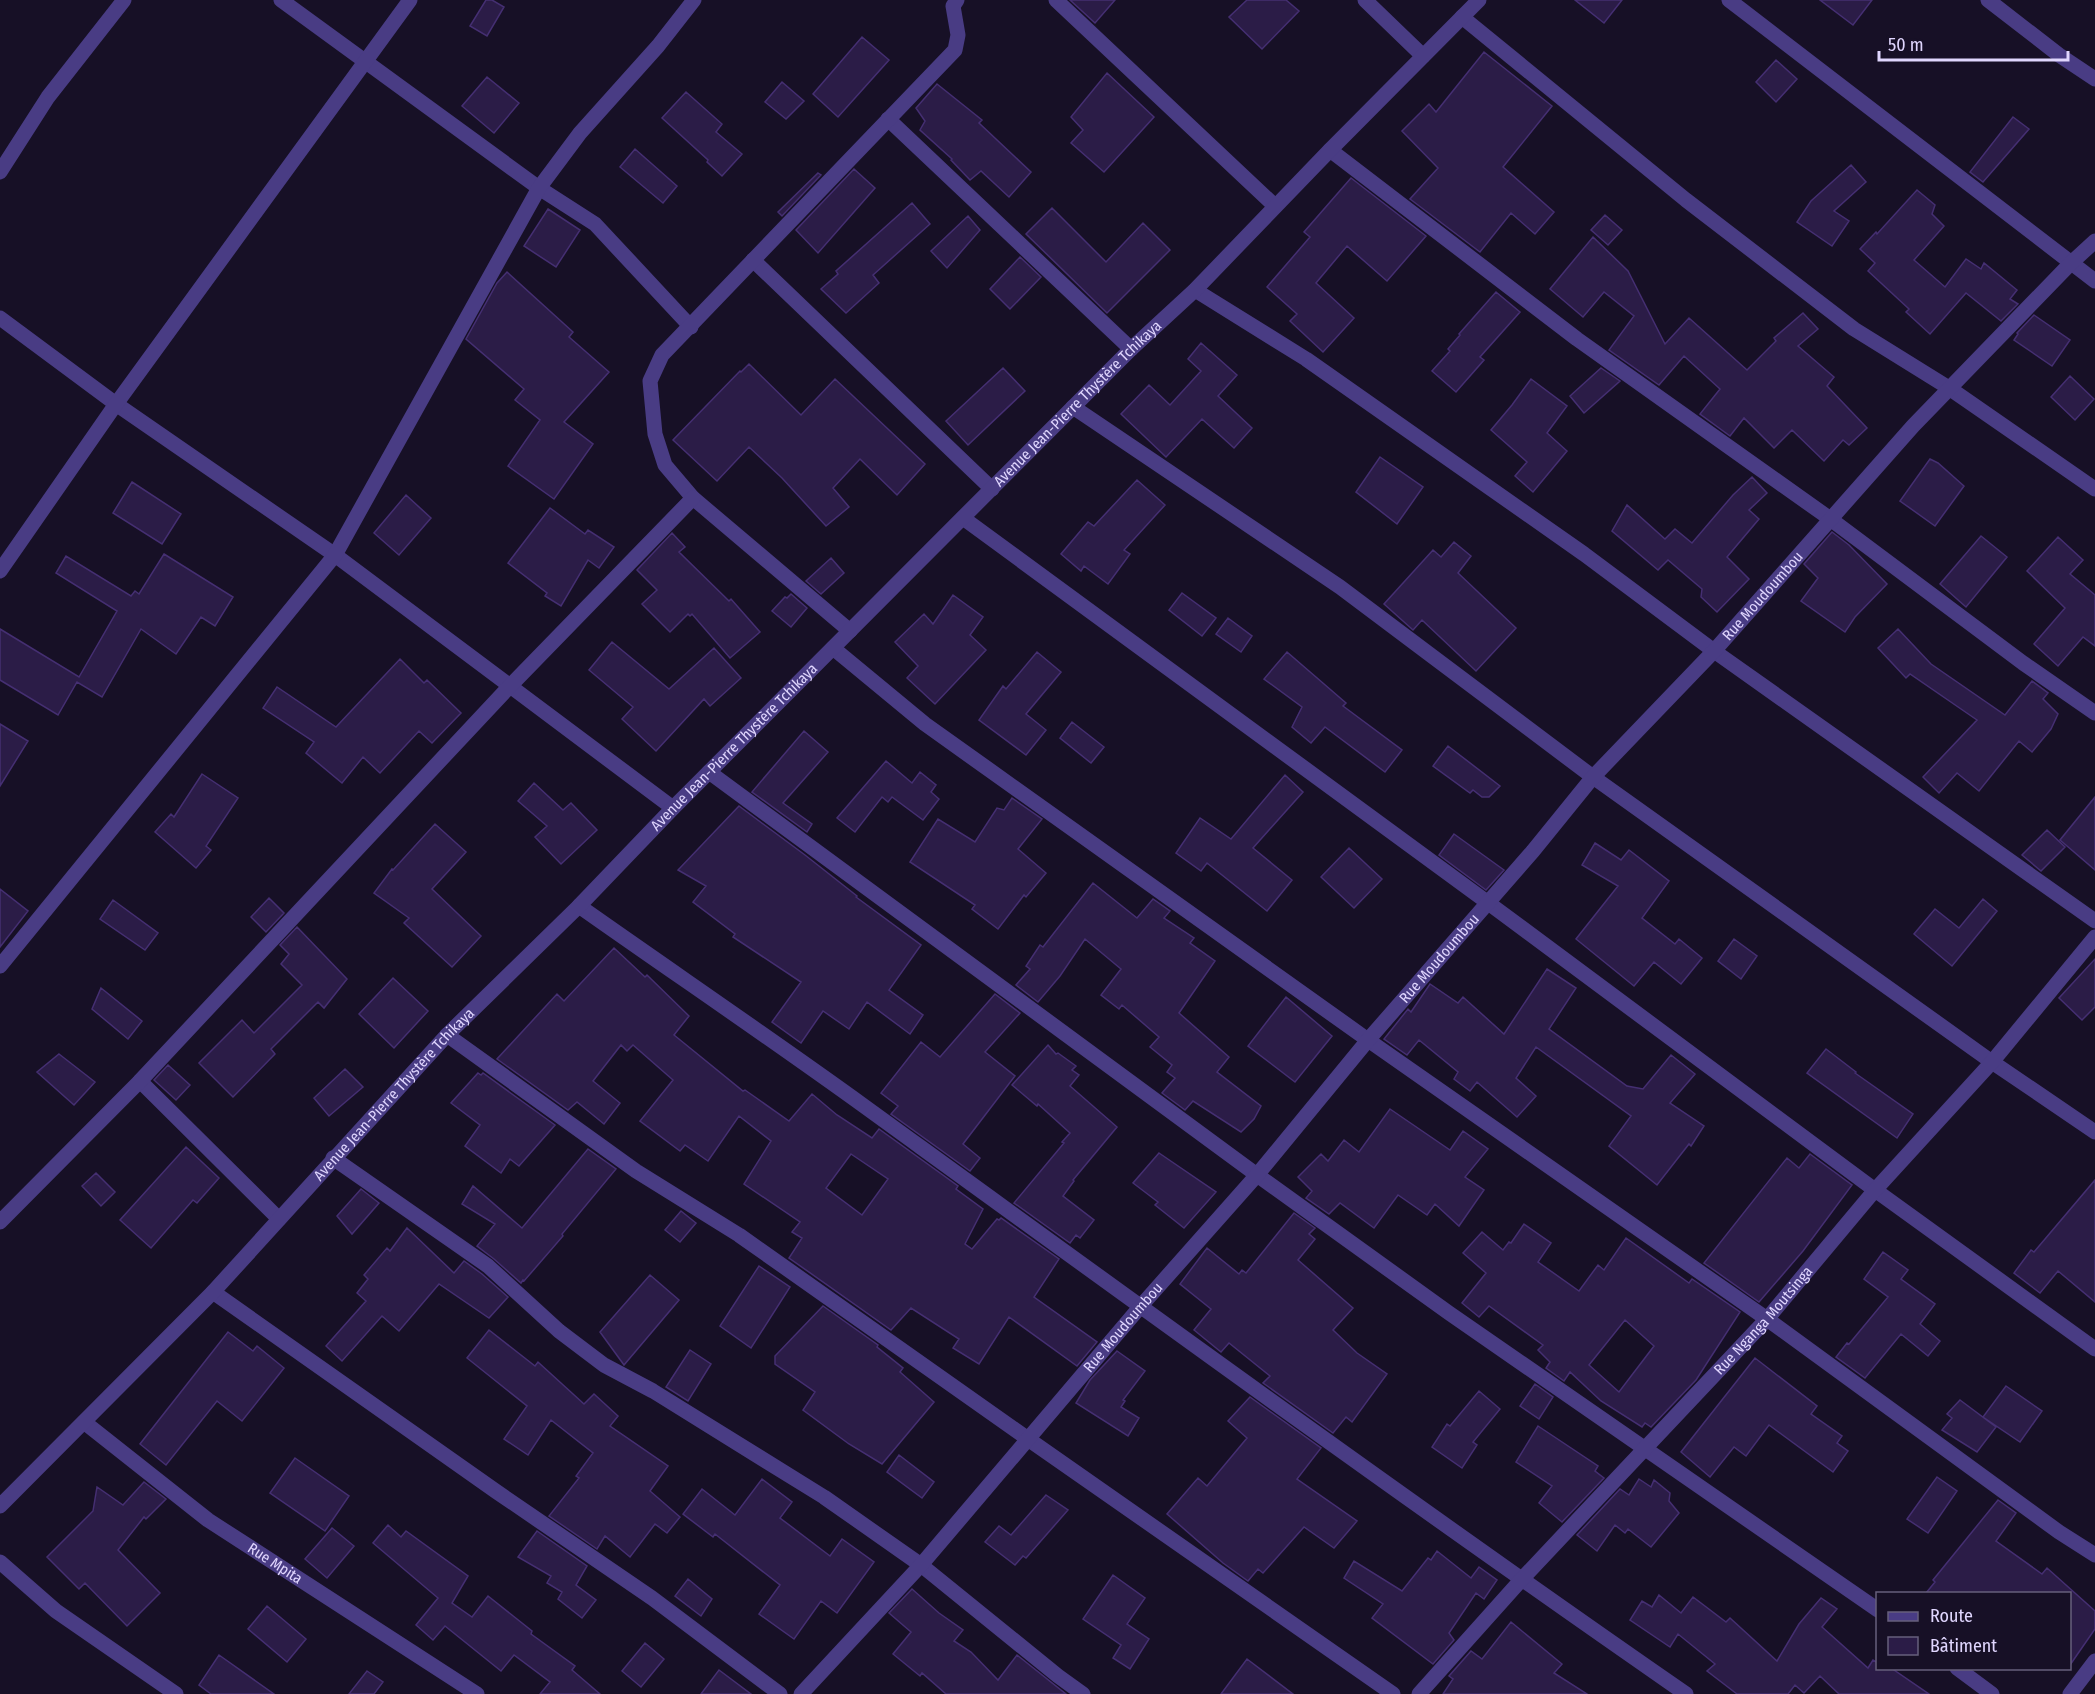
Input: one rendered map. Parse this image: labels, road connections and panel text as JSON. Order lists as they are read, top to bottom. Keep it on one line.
{"streets":{"street":["Avenue Jean-Pierre Thystère Tchikaya","Rue Moudoumbou","Rue Nganga Moutsinga","Rue Mpita"]},"crossings":[["Avenue Jean-Pierre Thystère Tchikaya","Rue Mpita"]],"legend":["Route","Bâtiment"],"scale_bar":"50 m"}
